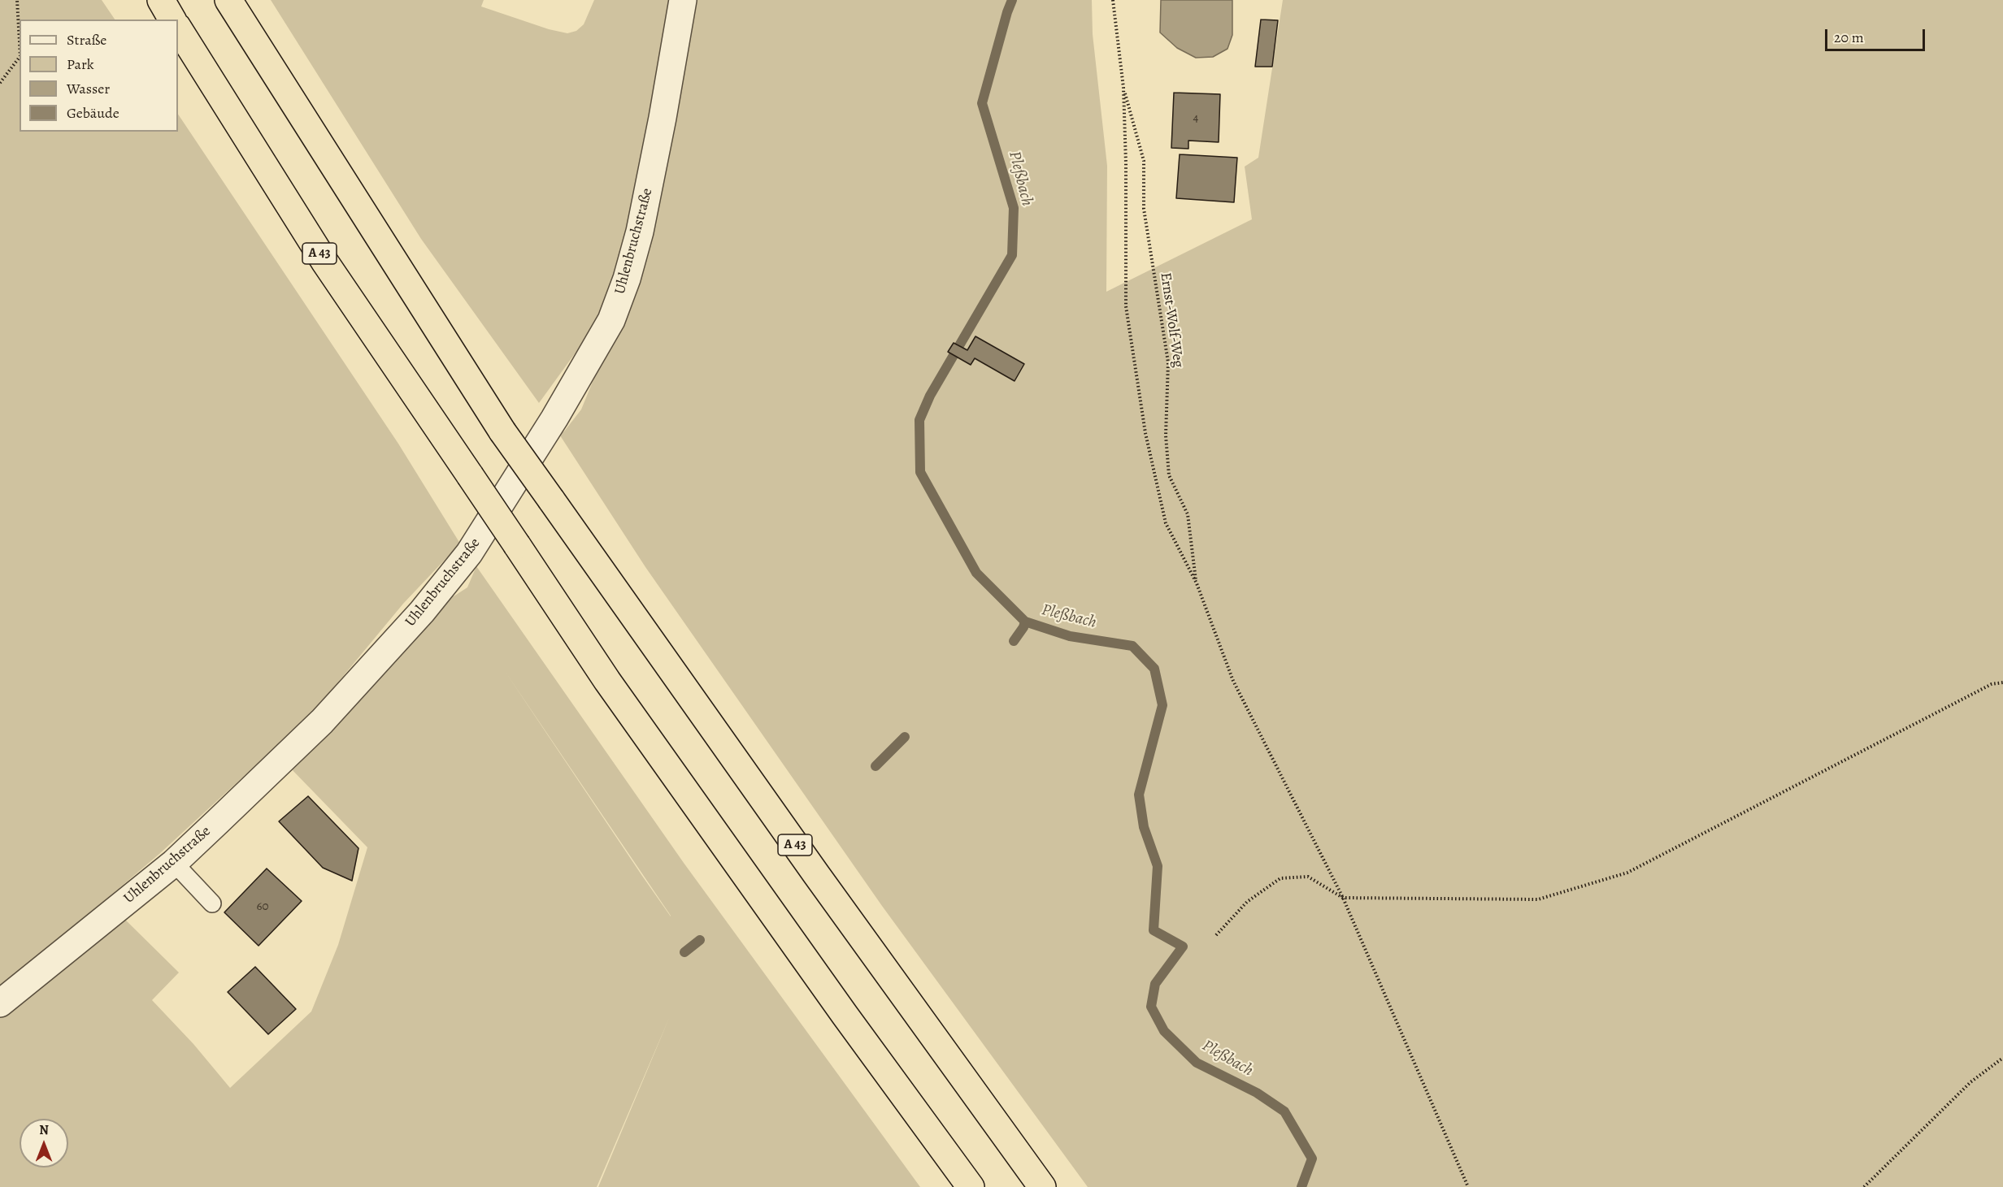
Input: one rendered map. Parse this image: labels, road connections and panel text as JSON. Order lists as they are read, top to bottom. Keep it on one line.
{"streets":{"highway":["A 43"],"street":["Uhlenbruchstraße"],"path":["Ernst-Wolf-Weg"]},"water":["Pleßbach"],"house_numbers":["4","60"],"legend":["Straße","Park","Wasser","Gebäude"],"scale_bar":"20 m","north":"top"}
